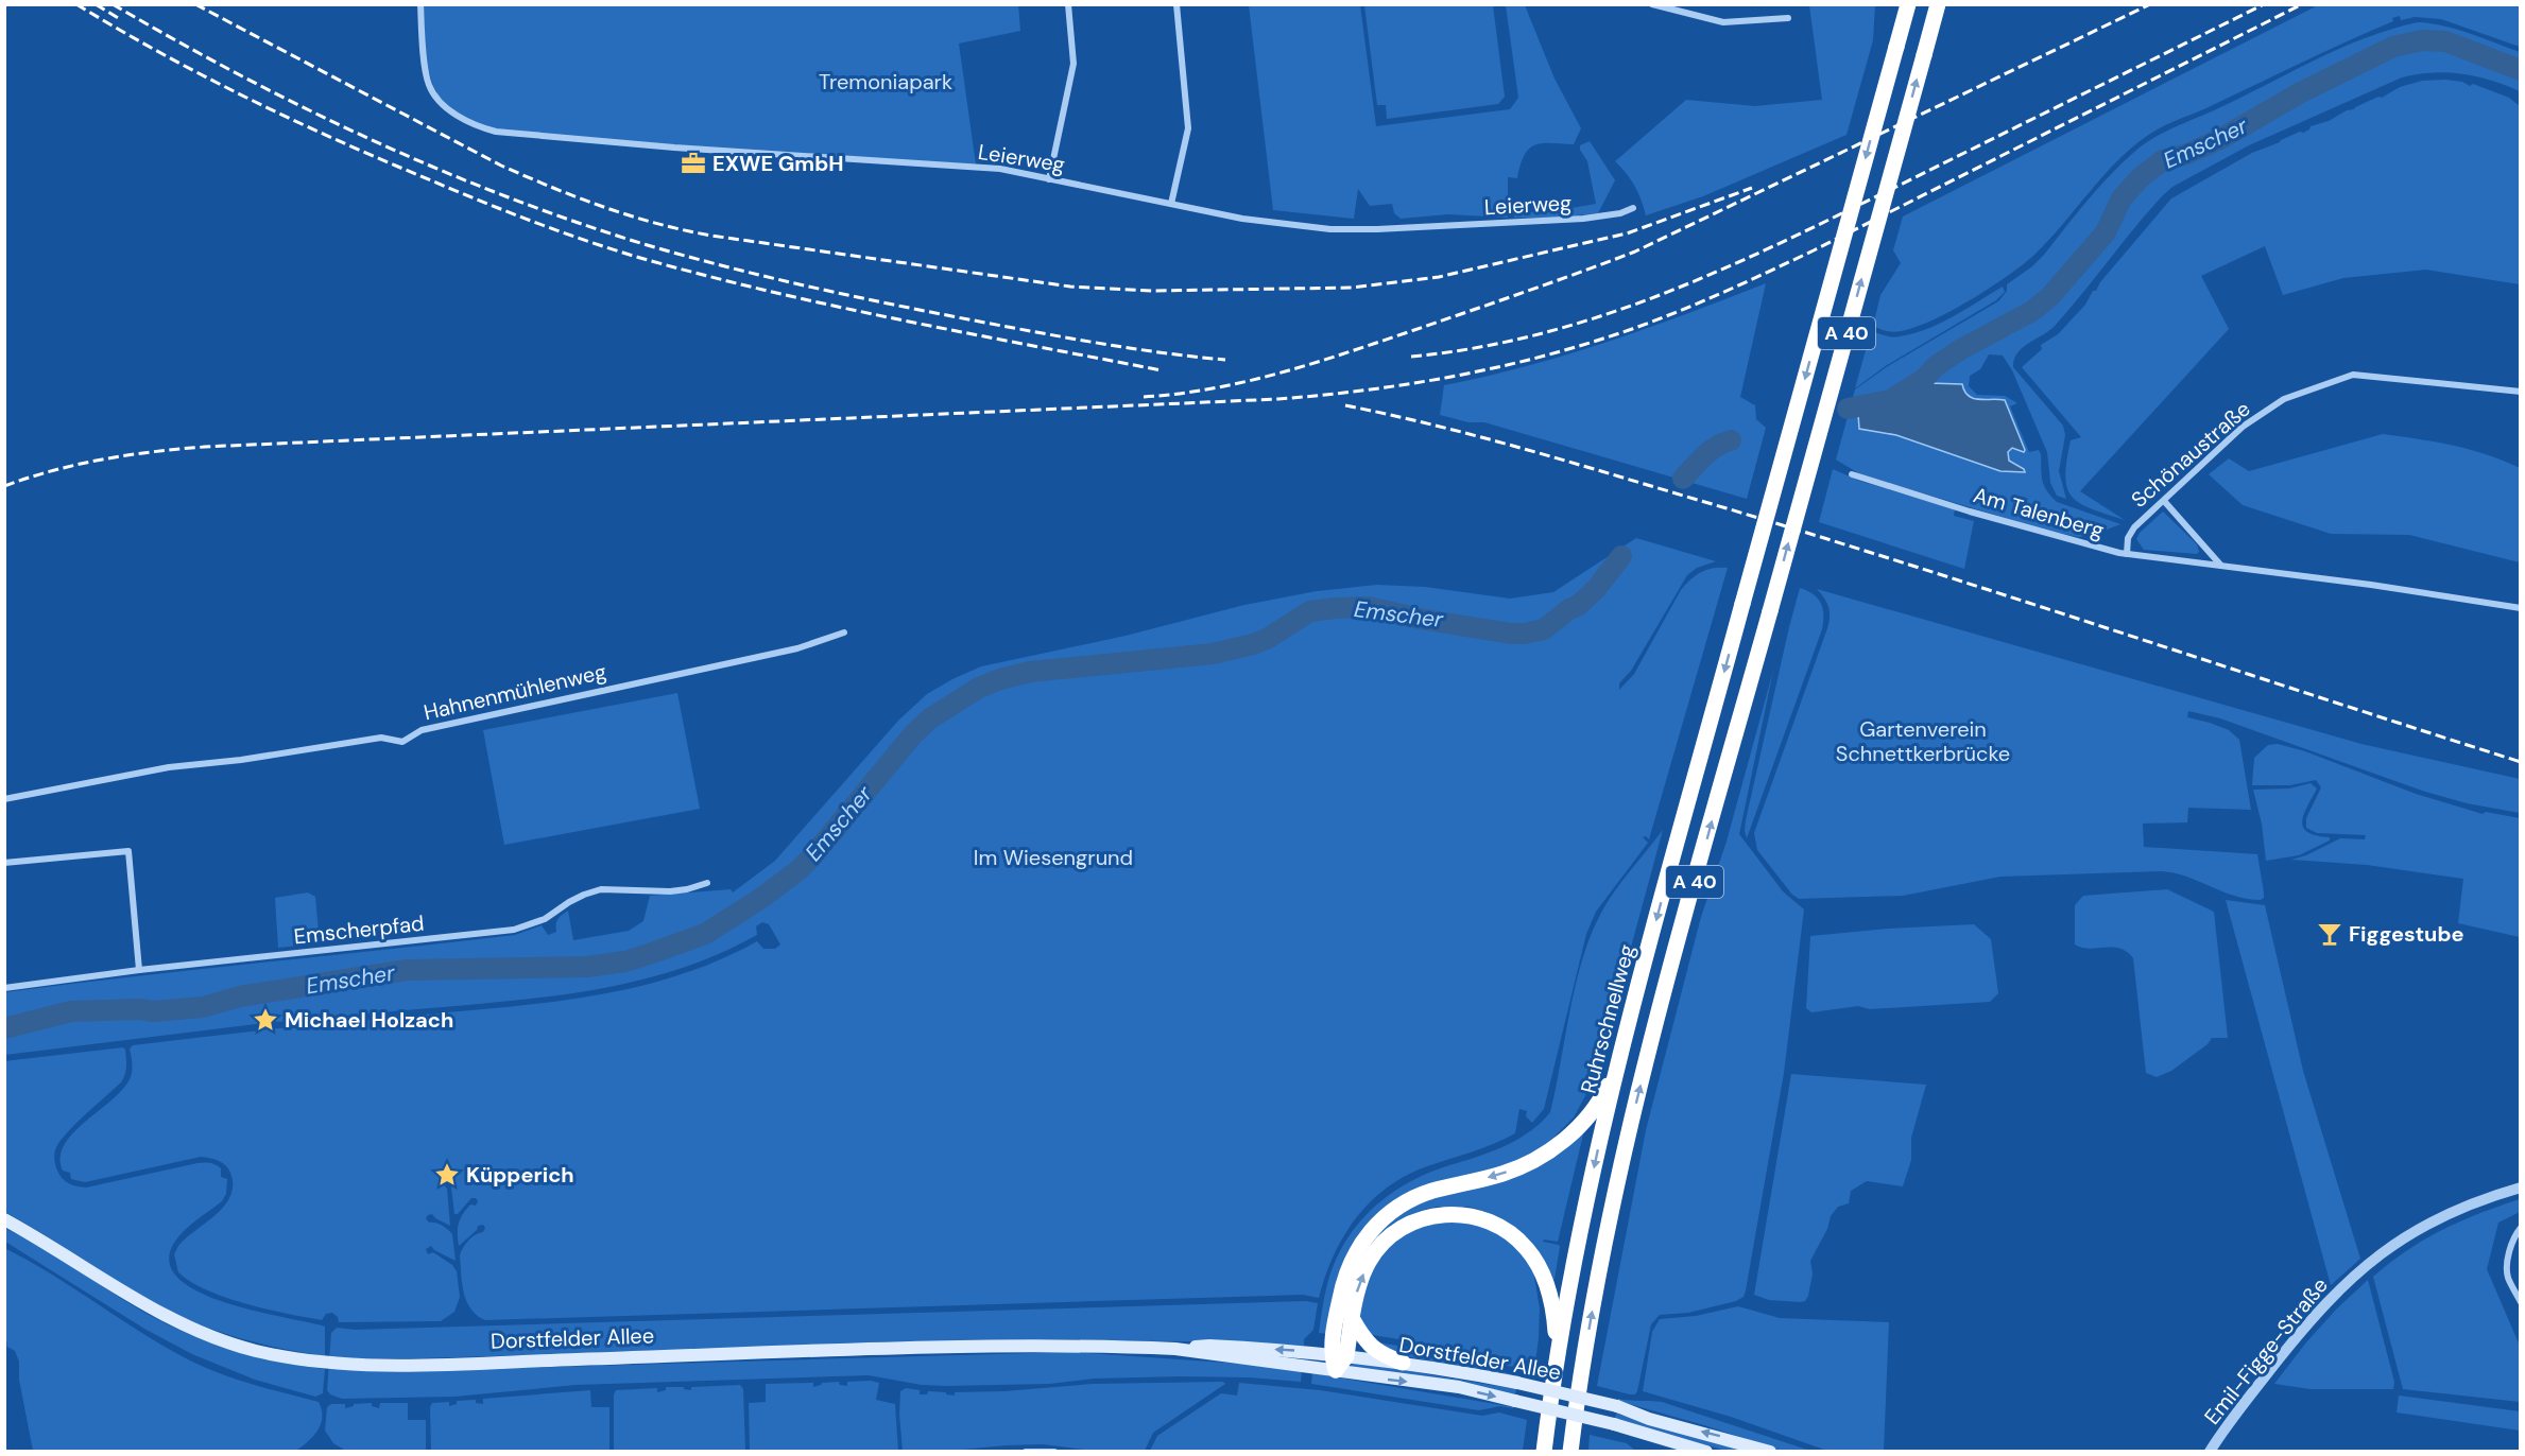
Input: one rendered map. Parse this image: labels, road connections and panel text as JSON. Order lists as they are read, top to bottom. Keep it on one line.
{"streets":{"highway":["A 40","Ruhrschnellweg"],"main road":["Dorstfelder Allee"],"street":["Leierweg","Schönaustraße","Am Talenberg","Hahnenmühlenweg","Emscherpfad","Emil-Figge-Straße"]},"crossings":[["Schönaustraße","Am Talenberg"]],"water":["Emscher"],"parks":["Tremoniapark","Gartenverein Schnettkerbrücke","Im Wiesengrund"],"places":{"office":["EXWE GmbH"],"bar":["Figgestube"],"place":["Michael Holzach","Küpperich"]}}
